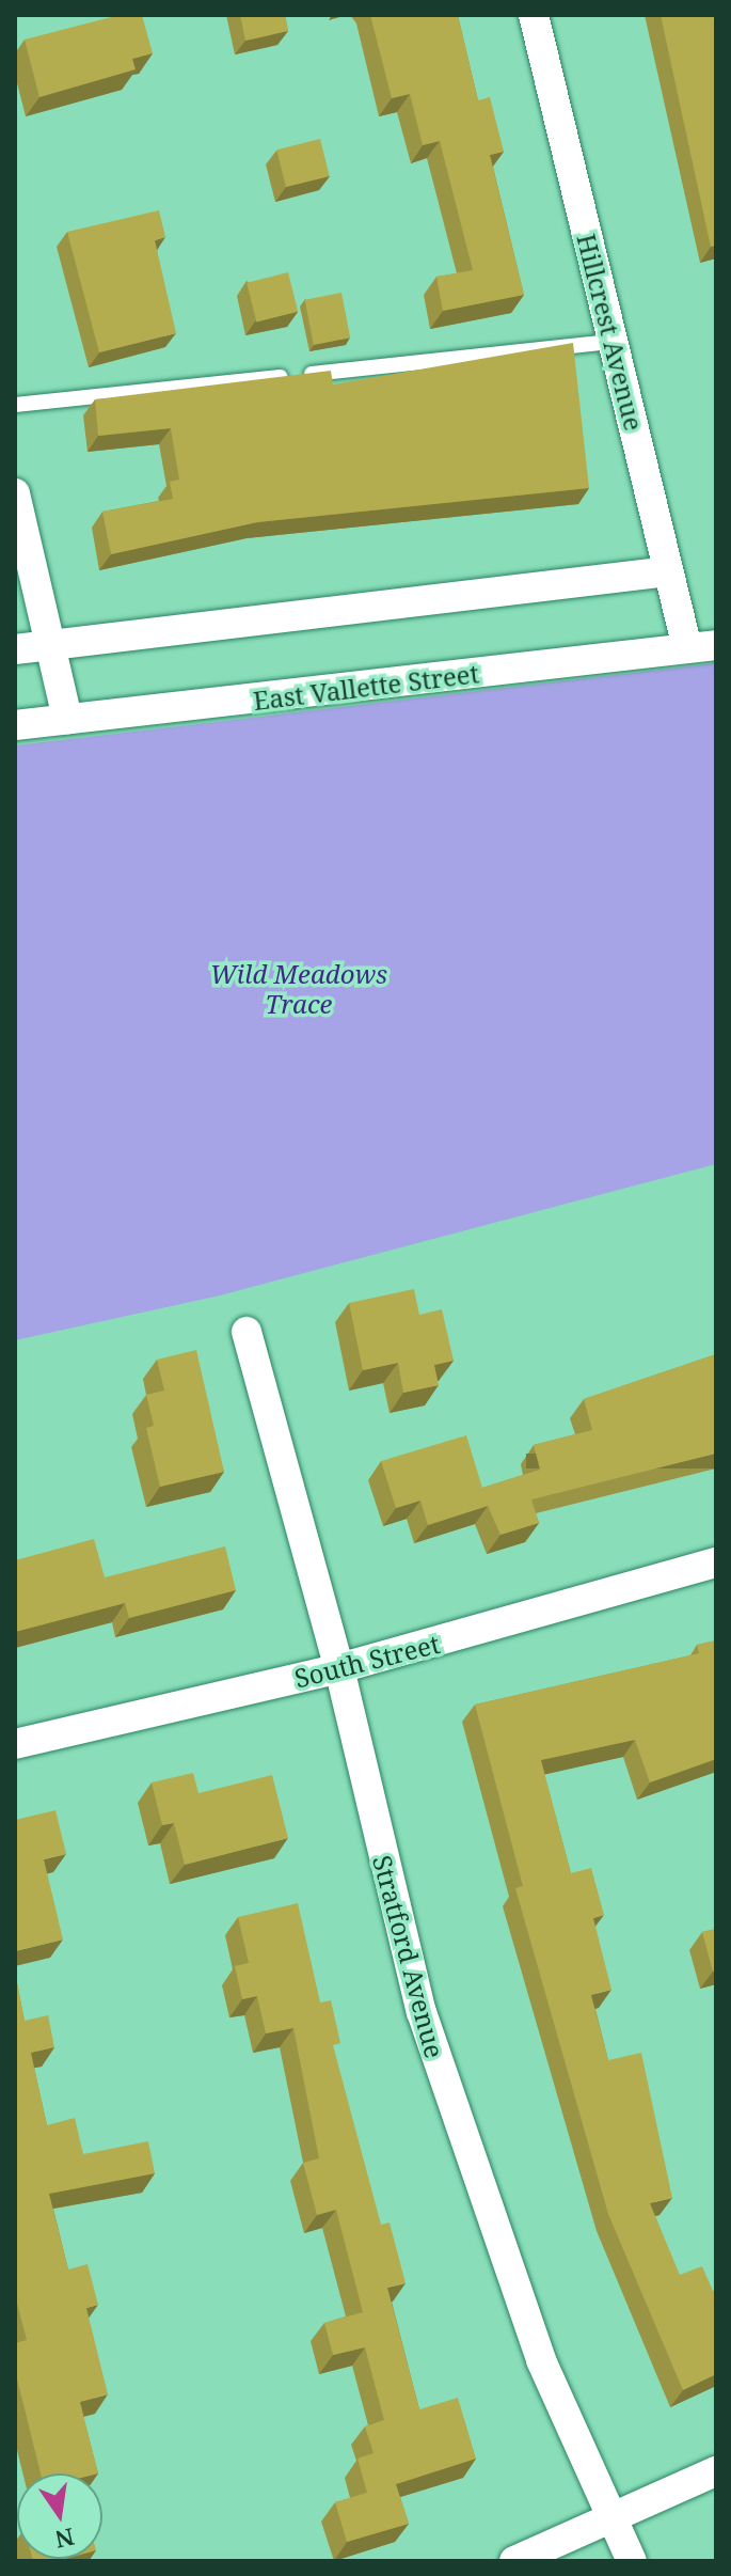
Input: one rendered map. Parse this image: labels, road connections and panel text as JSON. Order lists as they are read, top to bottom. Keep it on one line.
{"streets":{"street":["Hillcrest Avenue","East Vallette Street","South Street","Stratford Avenue"]},"crossings":[["Hillcrest Avenue","East Vallette Street"],["South Street","Stratford Avenue"]],"parks":["Wild Meadows Trace"],"north":"bottom"}
